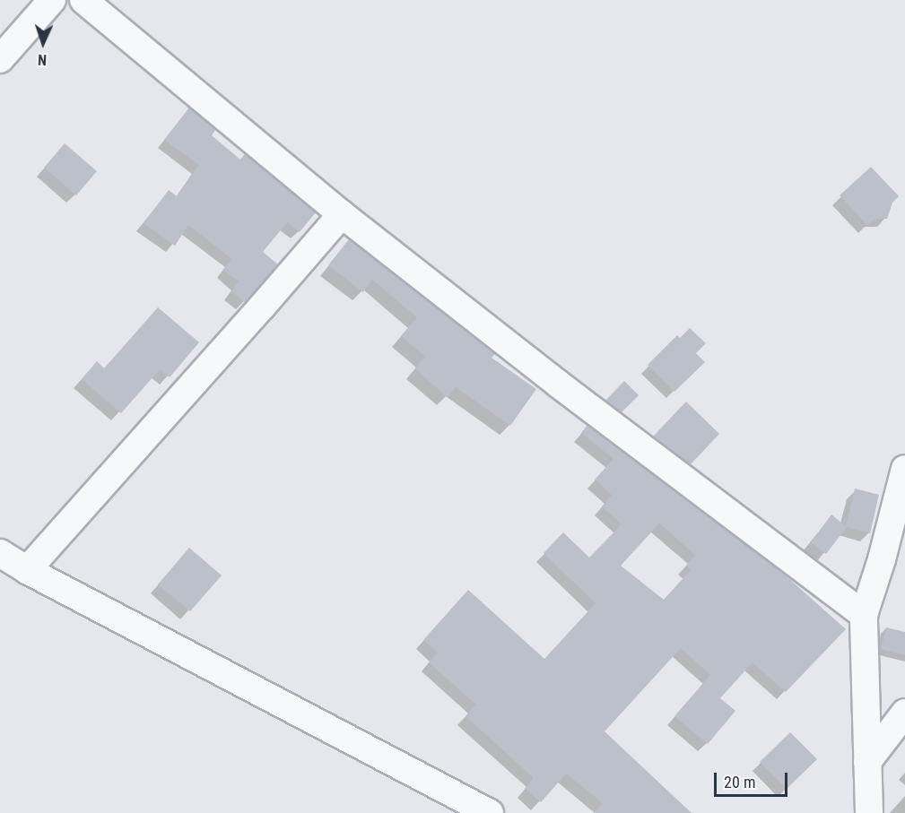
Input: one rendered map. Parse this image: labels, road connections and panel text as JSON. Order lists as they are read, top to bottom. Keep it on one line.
{"scale_bar":"20 m","north":"bottom"}
